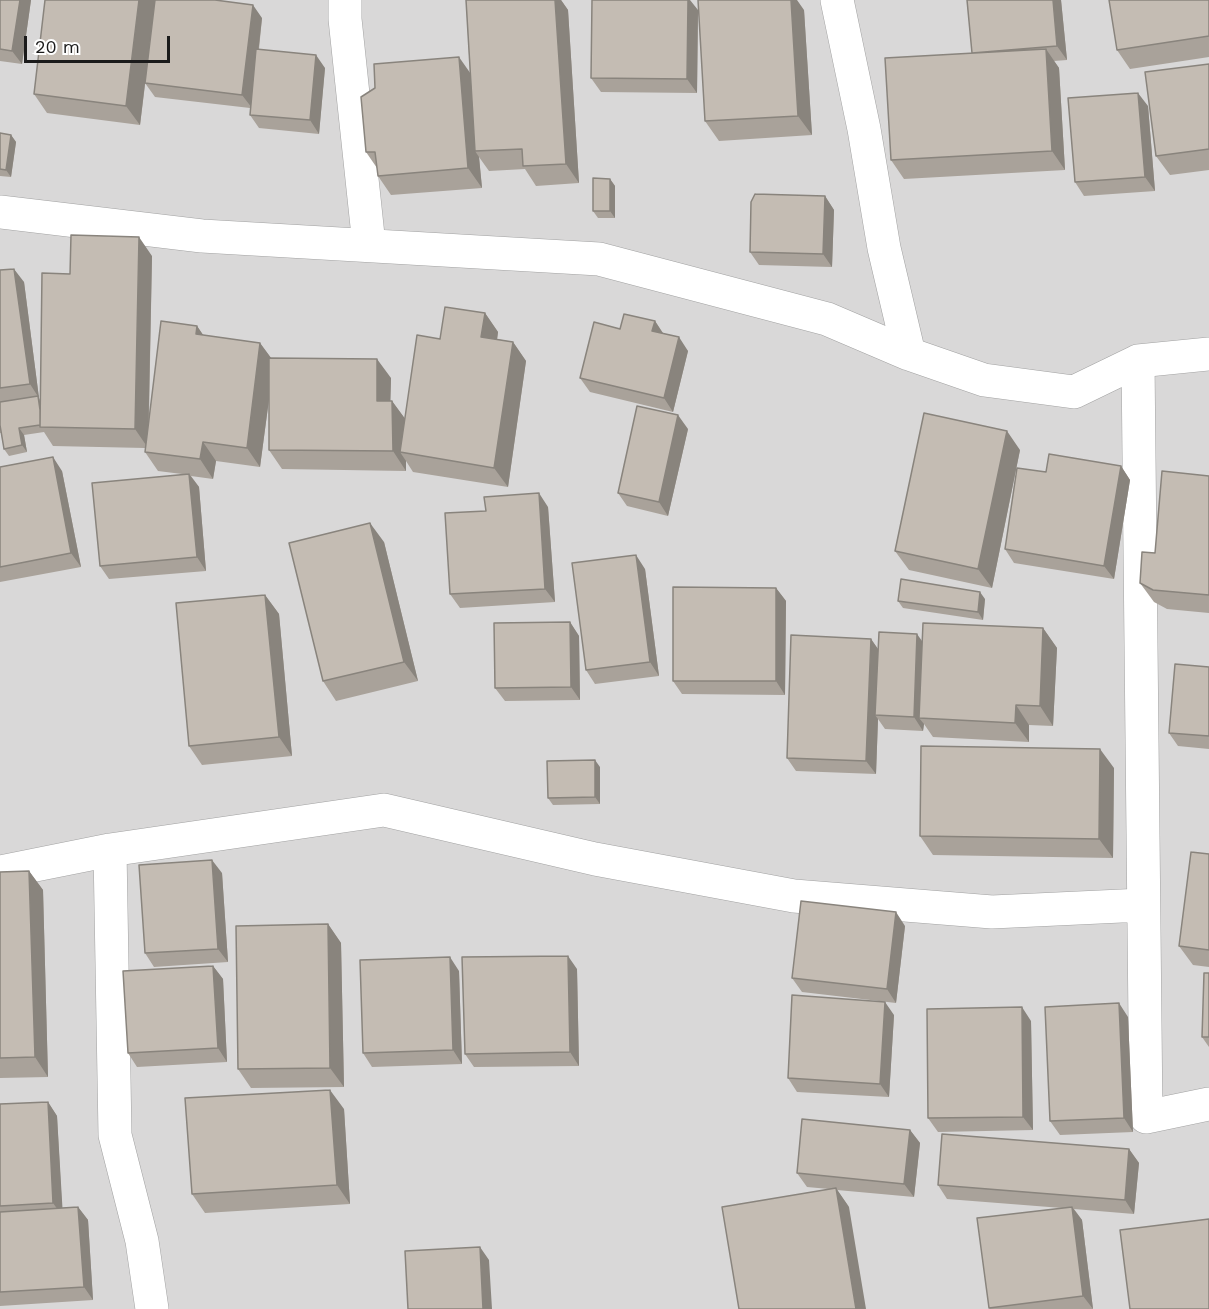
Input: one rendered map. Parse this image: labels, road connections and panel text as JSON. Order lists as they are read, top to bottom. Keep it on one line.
{"scale_bar":"20 m"}
